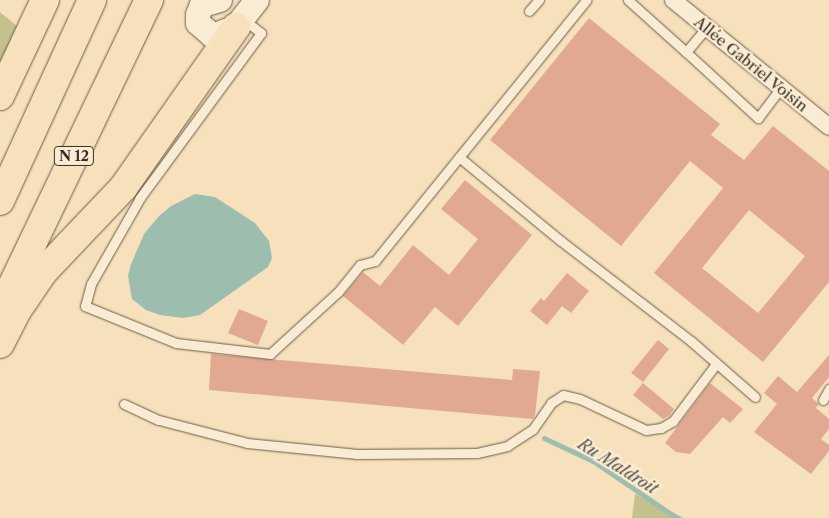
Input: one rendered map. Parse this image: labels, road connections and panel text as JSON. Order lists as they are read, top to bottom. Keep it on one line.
{"streets":{"highway":["N 12"],"street":["Allée Gabriel Voisin"]},"water":["Ru Maldroit"]}
